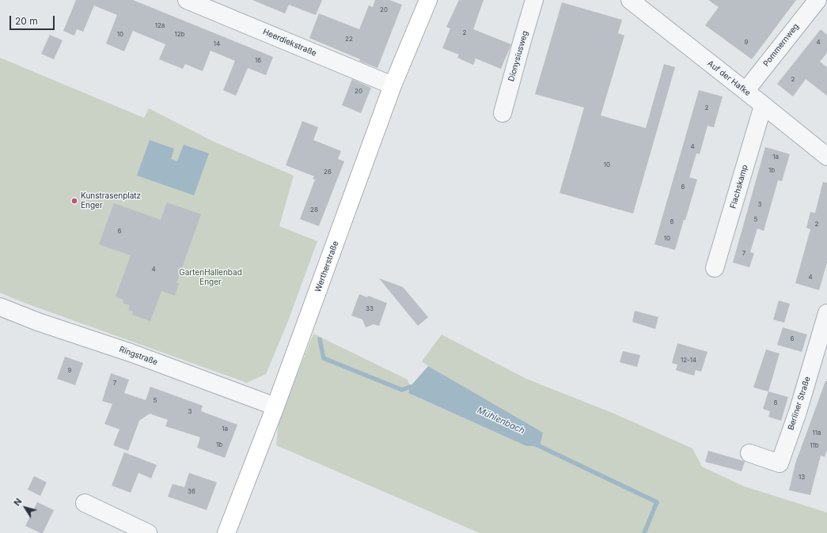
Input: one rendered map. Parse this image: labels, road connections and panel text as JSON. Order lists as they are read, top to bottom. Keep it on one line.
{"streets":{"main road":["Wertherstraße"],"street":["Heerdiekstraße","Pommernweg","Dionysiusweg","Auf der Hafke","Flachskamp","Ringstraße","Berliner Straße"]},"crossings":[["Heerdiekstraße","Wertherstraße"],["Pommernweg","Auf der Hafke"],["Auf der Hafke","Flachskamp"],["Wertherstraße","Ringstraße"]],"water":["Mühlenbach"],"parks":["GartenHallenbad Enger"],"places":["Kunstrasenplatz Enger"],"house_numbers":["20","12a","2","10","12b","22","9","4","14","16","2","20","2","4","1a","10","1b","26","6","3","28","5","8","2","6","10","7","4","4","33","6","12-14","9","7","5","8","3","1a","11a","1b","11b","13","36"],"scale_bar":"20 m","north":"top left"}
